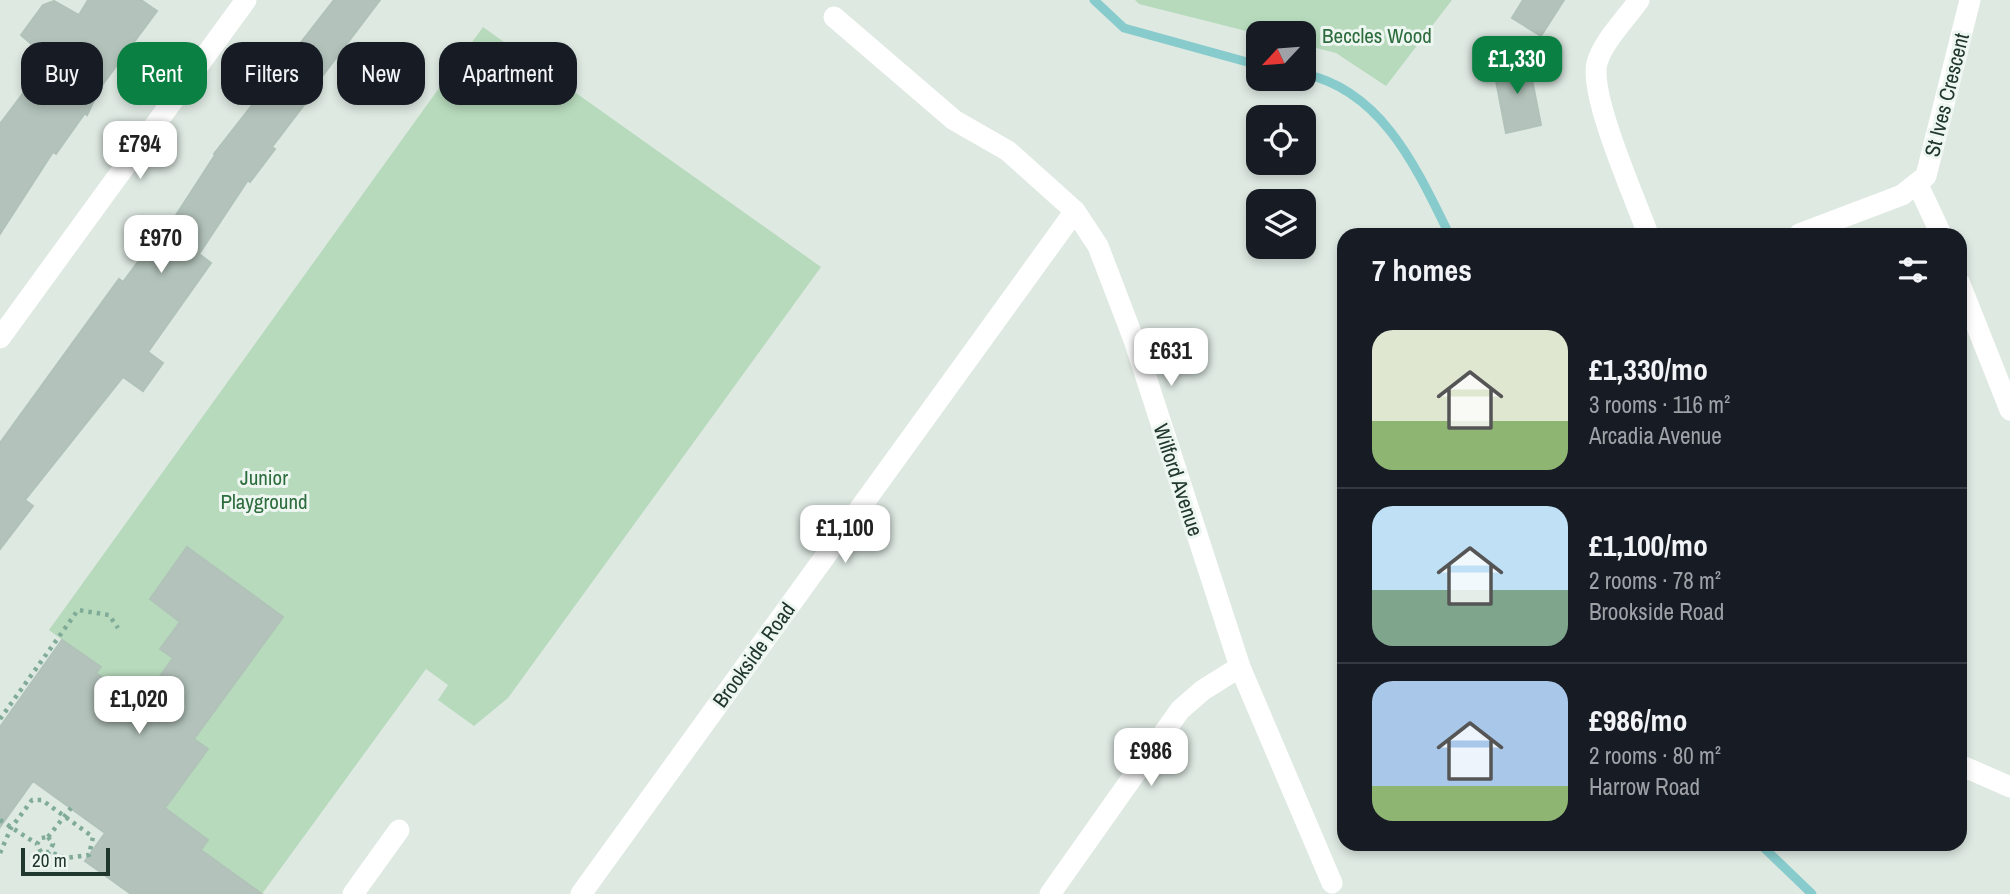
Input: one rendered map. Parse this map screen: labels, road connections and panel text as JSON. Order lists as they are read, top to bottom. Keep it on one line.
{"streets":{"street":["St Ives Crescent","Wilford Avenue","Brookside Road"]},"crossings":[["Wilford Avenue","Brookside Road"]],"parks":["Beccles Wood","Junior Playground"],"scale_bar":"20 m","north":"bottom left","page":{"price":["£1,330","£794","£970","£631","£1,100","£1,020","£986"],"chip":["Buy","Rent","Filters","New","Apartment"],"heading":"7 homes","list":[{"name":"£1,330/mo","note":"3 rooms · 116 m² · Arcadia Avenue"},{"name":"£1,100/mo","note":"2 rooms · 78 m² · Brookside Road"},{"name":"£986/mo","note":"2 rooms · 80 m² · Harrow Road"}],"scale":"20 m"}}
